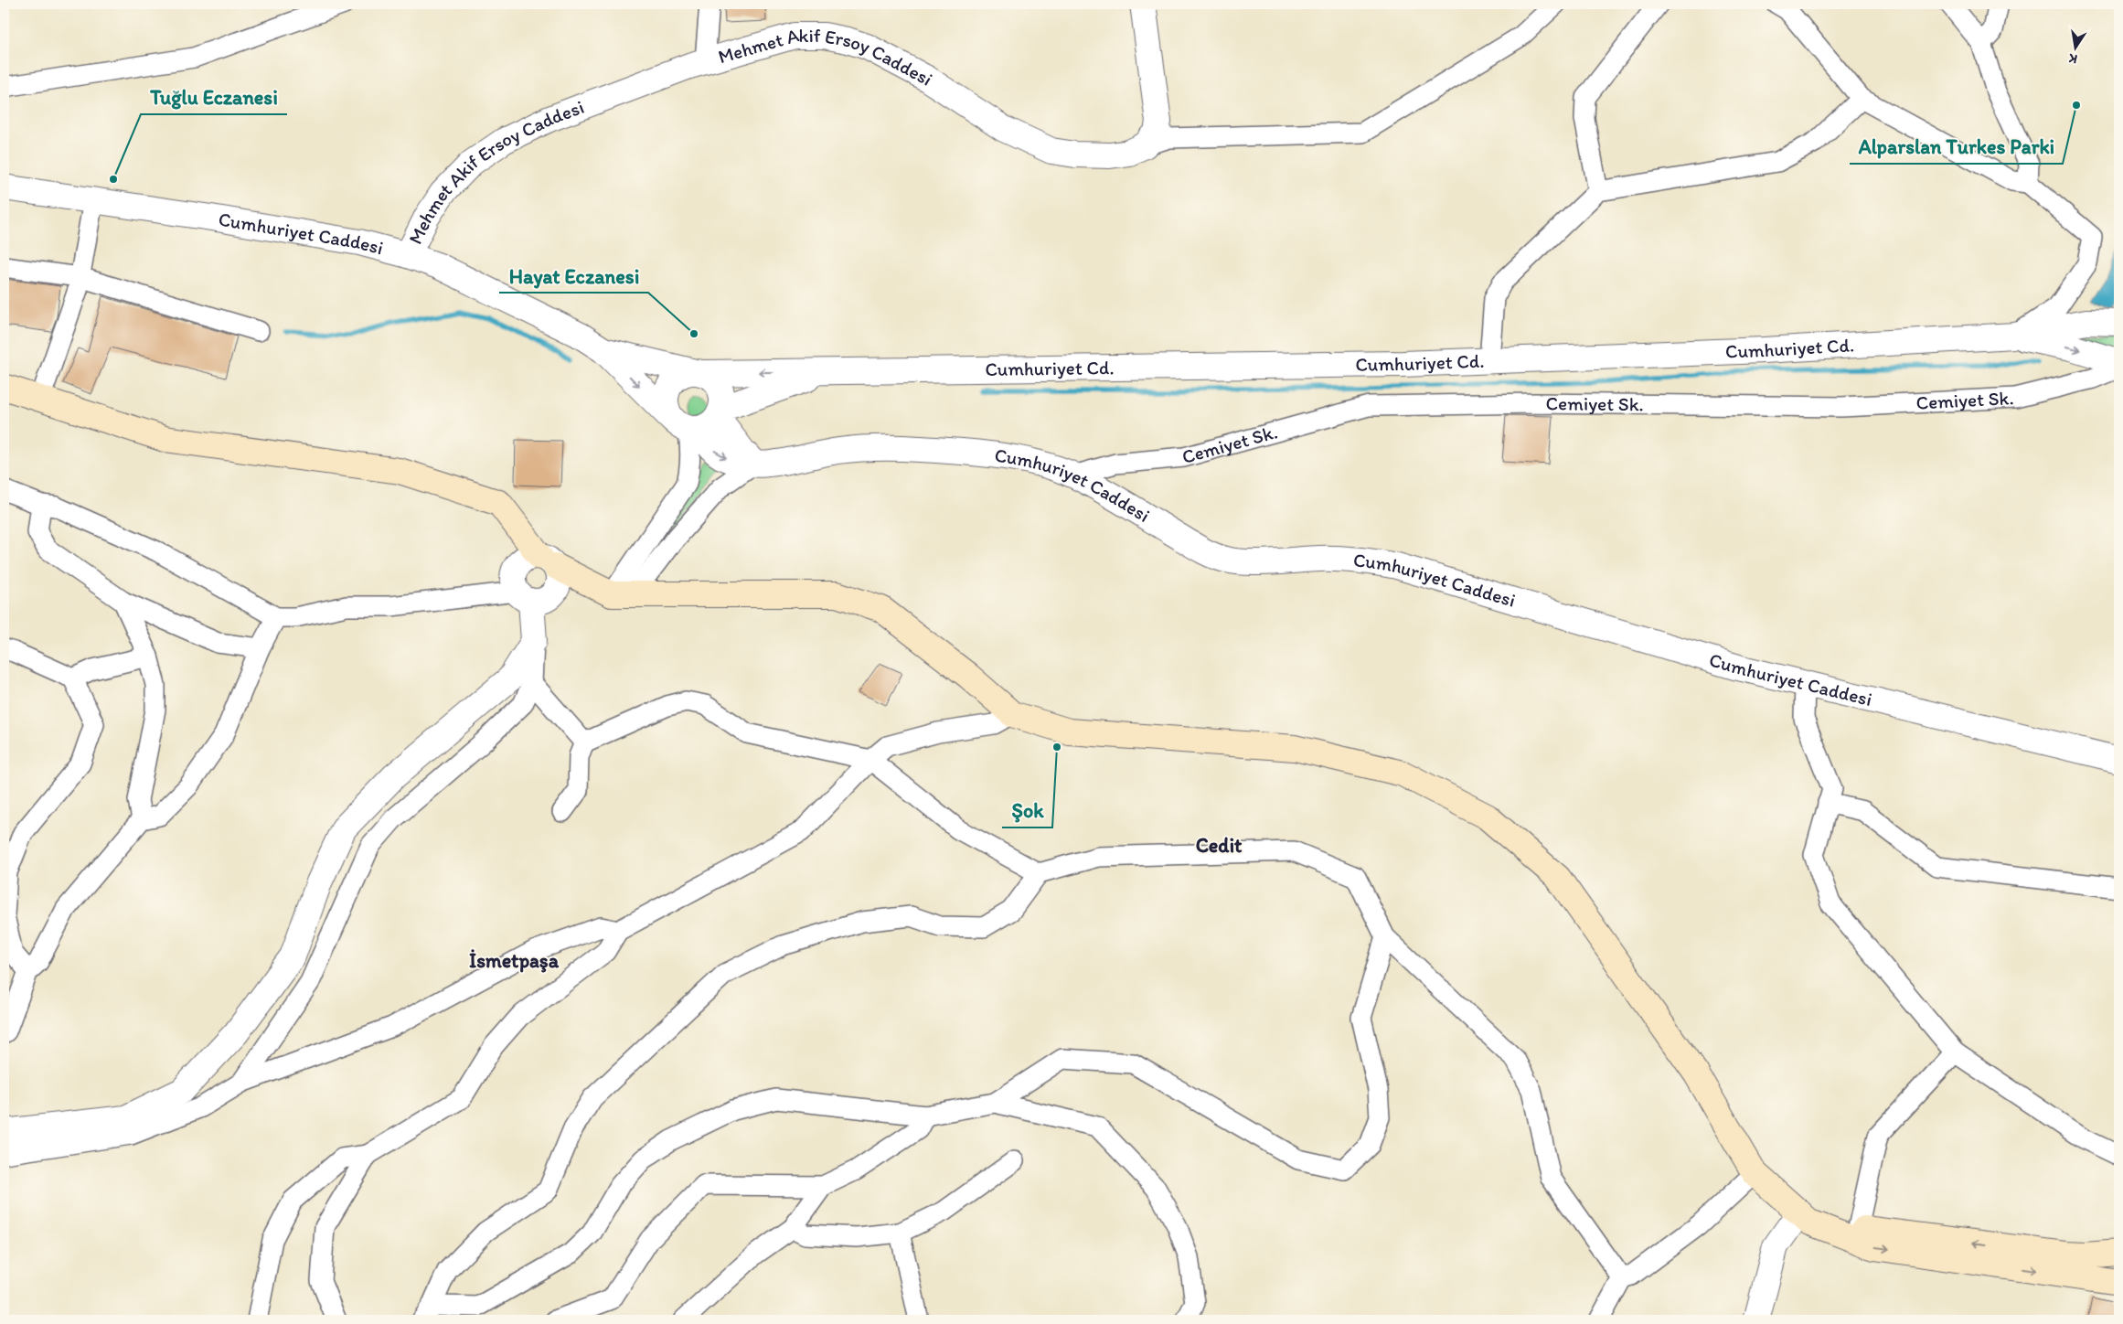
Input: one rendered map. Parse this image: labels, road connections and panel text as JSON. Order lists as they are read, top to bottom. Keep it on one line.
{"streets":{"street":["Mehmet Akif Ersoy Caddesi","Cumhuriyet Caddesi","Cumhuriyet Cd.","Cemiyet Sk."]},"crossings":[["Mehmet Akif Ersoy Caddesi","Cumhuriyet Caddesi"],["Cumhuriyet Caddesi","Cumhuriyet Cd."],["Cumhuriyet Caddesi","Cemiyet Sk."]],"districts":["Cedit","İsmetpaşa"],"places":["Alparslan Turkes Parki","Tuğlu Eczanesi","Hayat Eczanesi","Şok"],"north":"bottom"}
